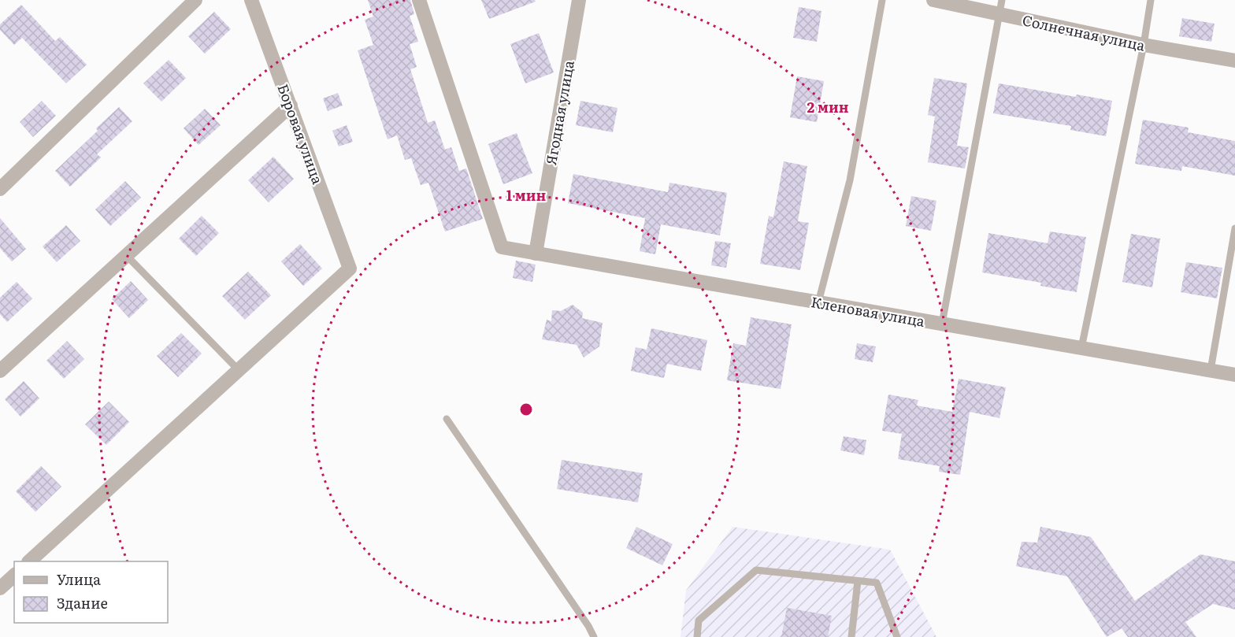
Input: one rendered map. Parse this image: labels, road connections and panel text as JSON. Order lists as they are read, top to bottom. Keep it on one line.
{"streets":{"street":["Солнечная улица","Ягодная улица","Боровая улица","Кленовая улица"]},"crossings":[["Ягодная улица","Кленовая улица"]],"legend":["Улица","Здание"],"rings":["2 мин","1 мин"]}
